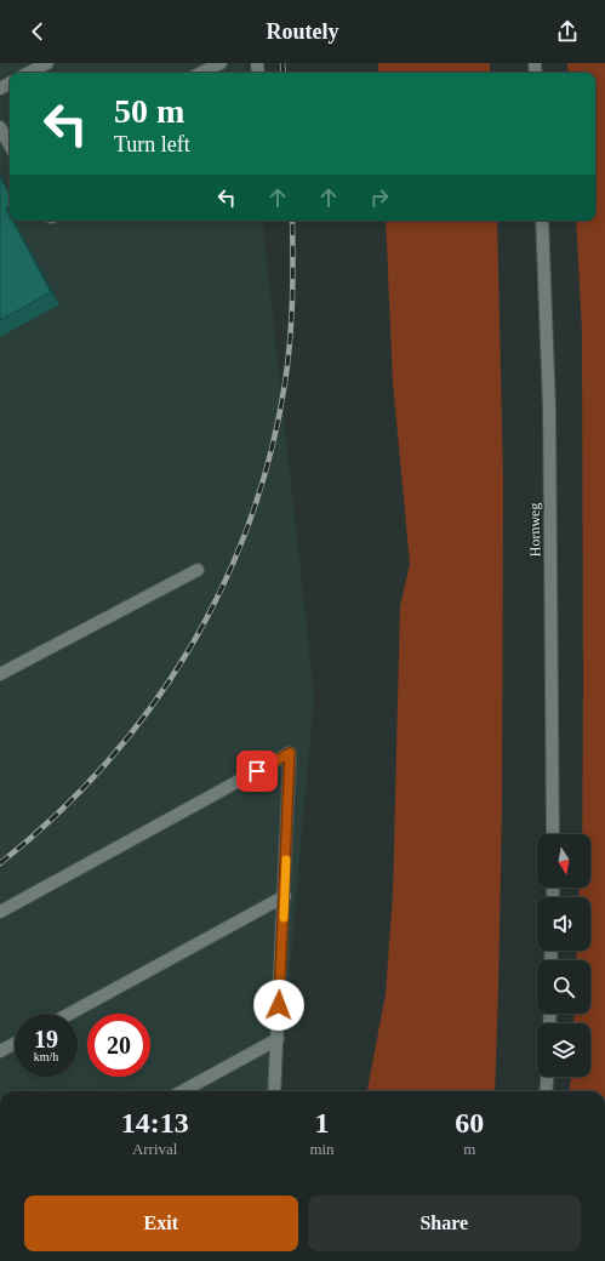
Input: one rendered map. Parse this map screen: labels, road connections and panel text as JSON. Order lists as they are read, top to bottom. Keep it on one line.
{"streets":{"street":["Hornweg"]},"north":"bottom","page":{"header":"Routely","turn":["50 m","Turn left"],"speed":"19 km/h","limit":"20","eta":["14:13","Arrival","1","min","60","m"],"buttons":["Exit","Share"]}}
